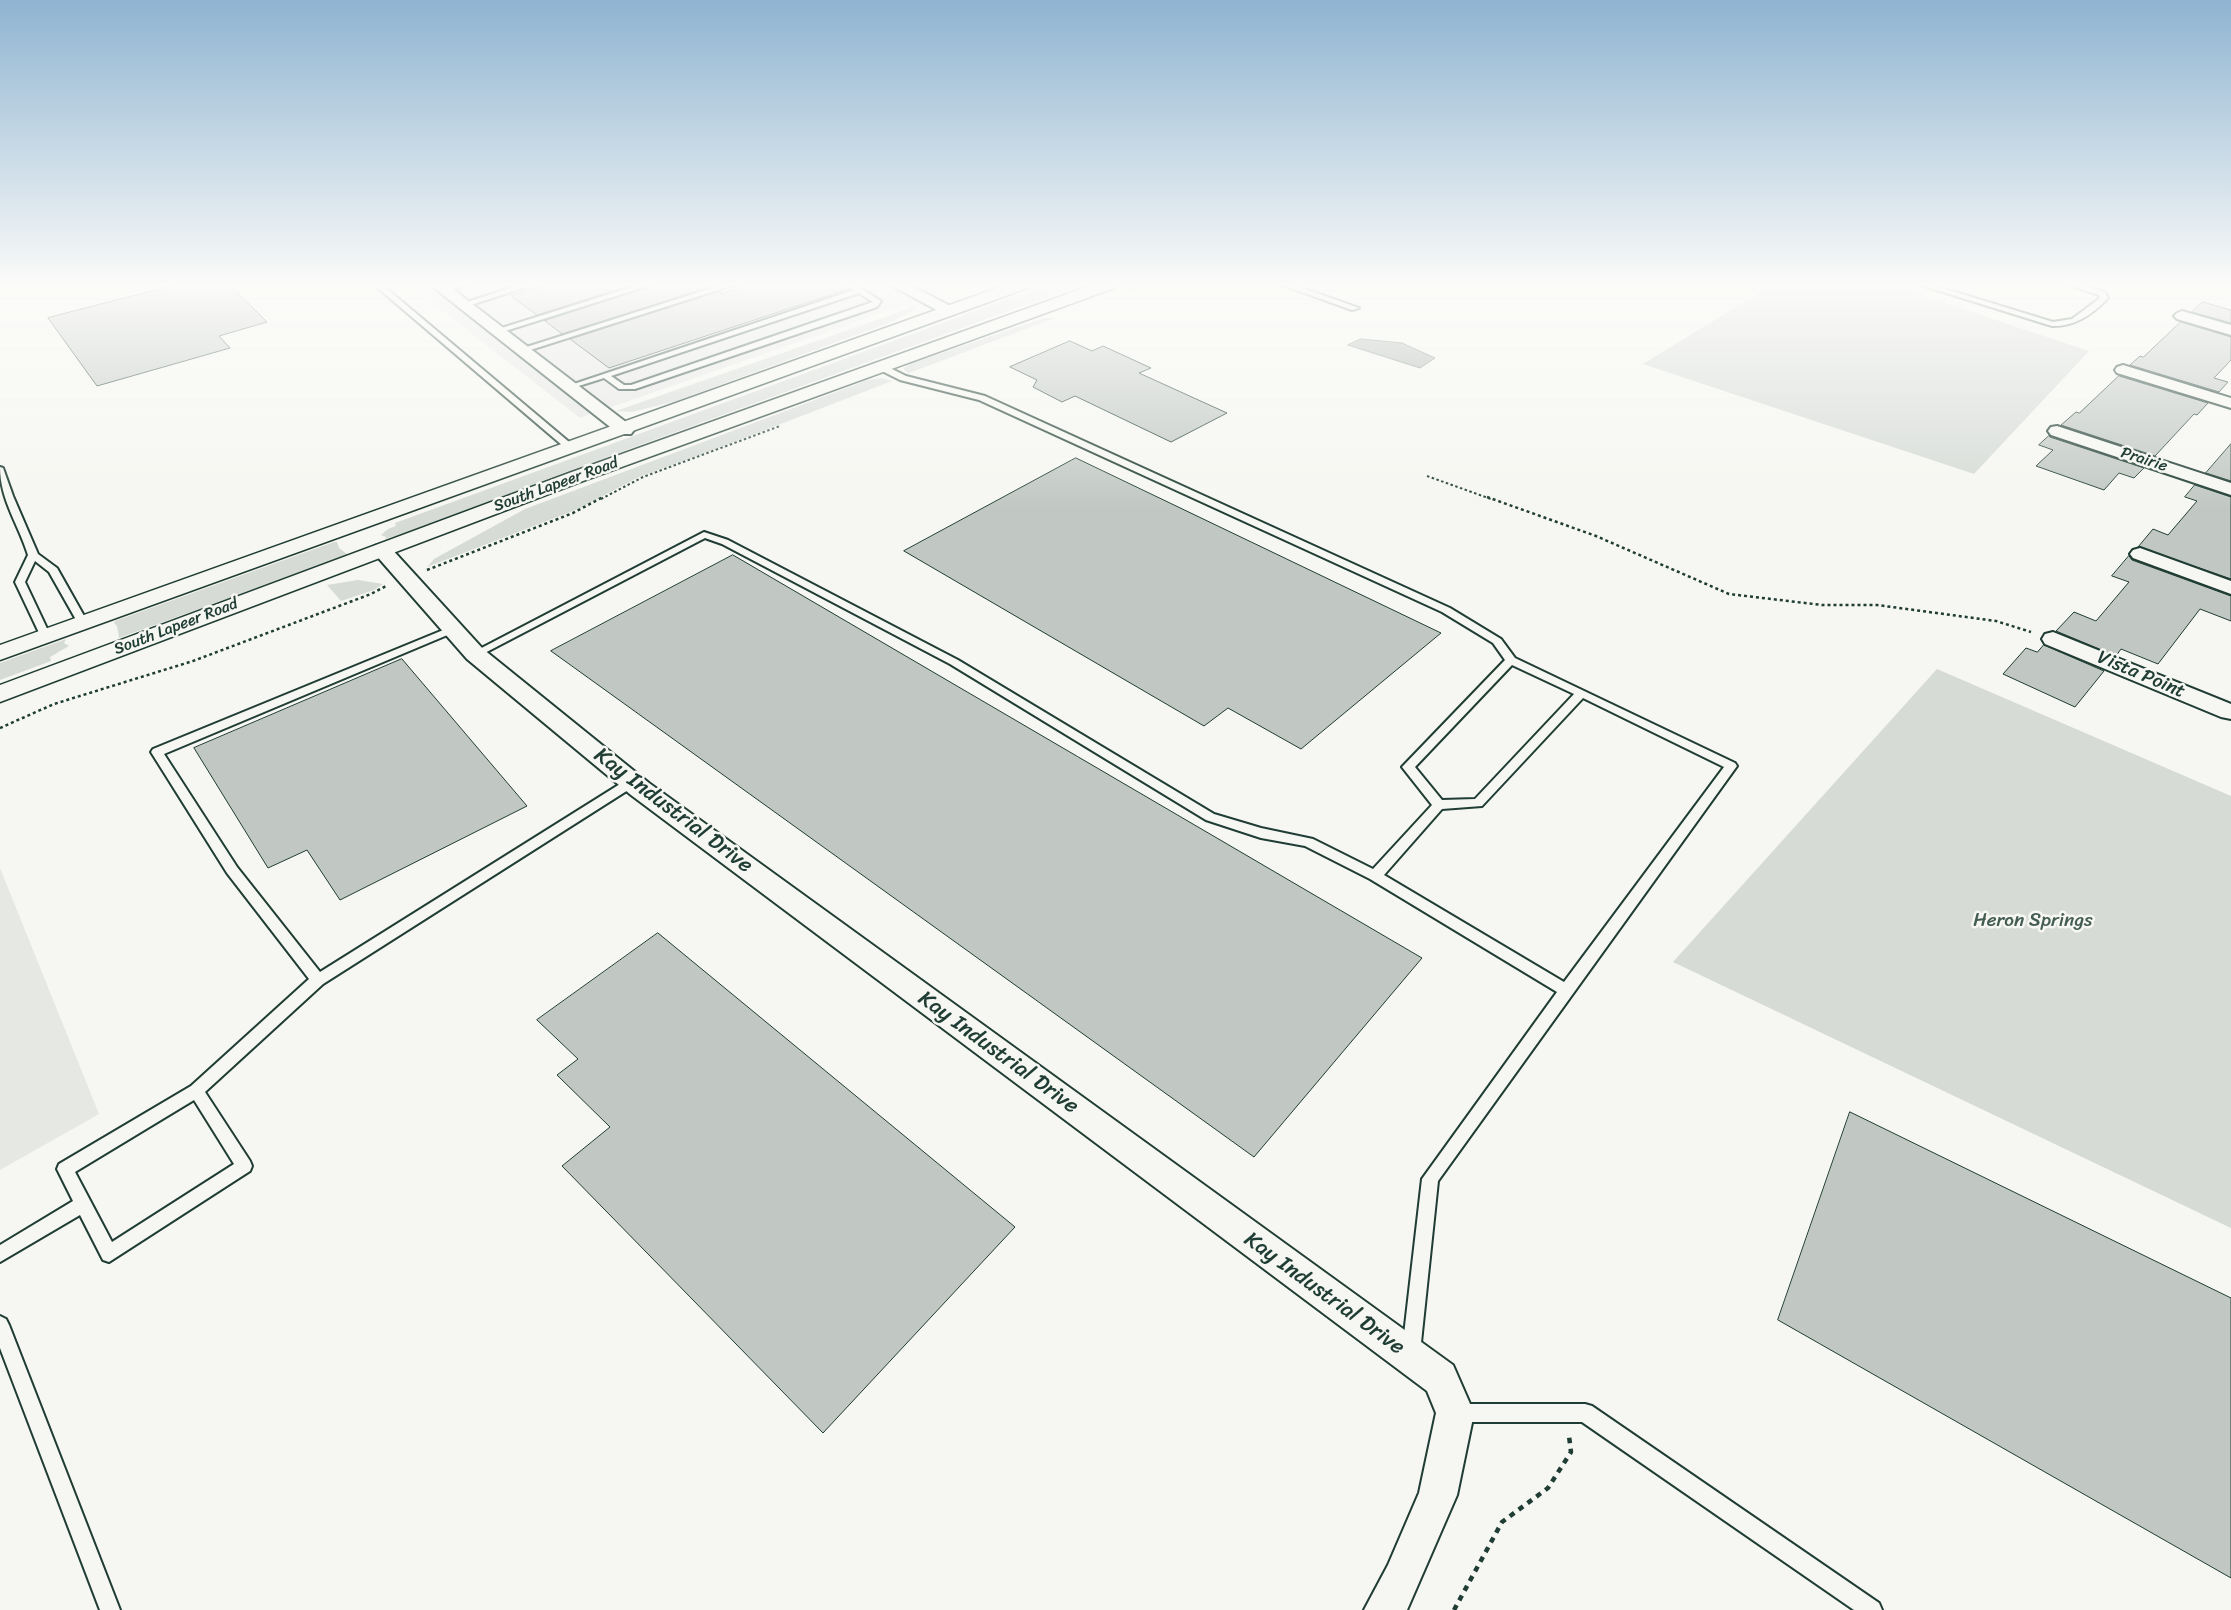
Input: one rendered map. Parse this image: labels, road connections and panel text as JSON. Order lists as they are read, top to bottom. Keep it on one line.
{"streets":{"main road":["South Lapeer Road"],"street":["Prairie","Vista Point","Kay Industrial Drive"]},"crossings":[["South Lapeer Road","Kay Industrial Drive"]],"parks":["Heron Springs"]}
